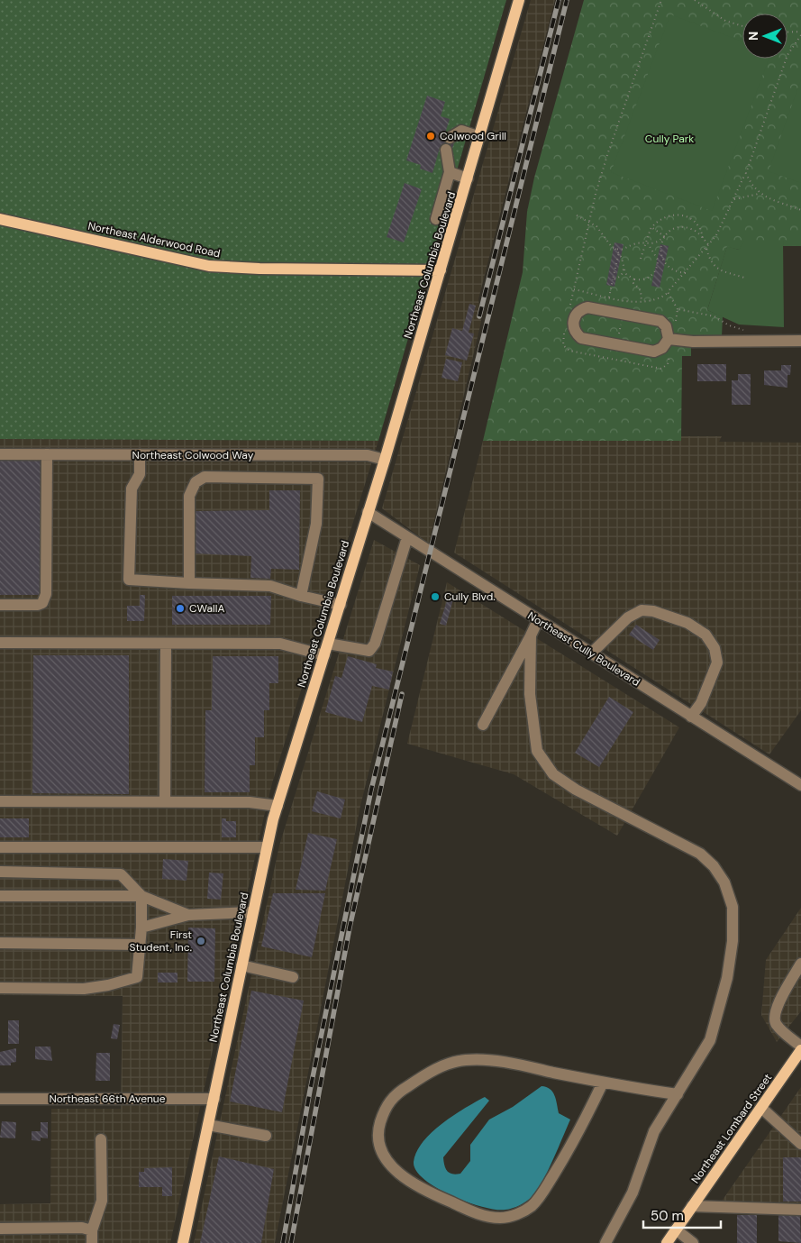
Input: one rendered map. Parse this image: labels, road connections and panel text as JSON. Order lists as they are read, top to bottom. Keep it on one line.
{"streets":{"main road":["Northeast Alderwood Road","Northeast Columbia Boulevard","Northeast Lombard Street"],"street":["Northeast Colwood Way","Northeast Cully Boulevard","Northeast 66th Avenue"]},"crossings":[["Northeast Alderwood Road","Northeast Columbia Boulevard"],["Northeast Columbia Boulevard","Northeast Colwood Way"],["Northeast Columbia Boulevard","Northeast Cully Boulevard"],["Northeast Columbia Boulevard","Northeast 66th Avenue"]],"parks":["Cully Park"],"places":["Colwood Grill","Cully Blvd.","CWallA","First Student, Inc."],"scale_bar":"50 m","north":"left"}
